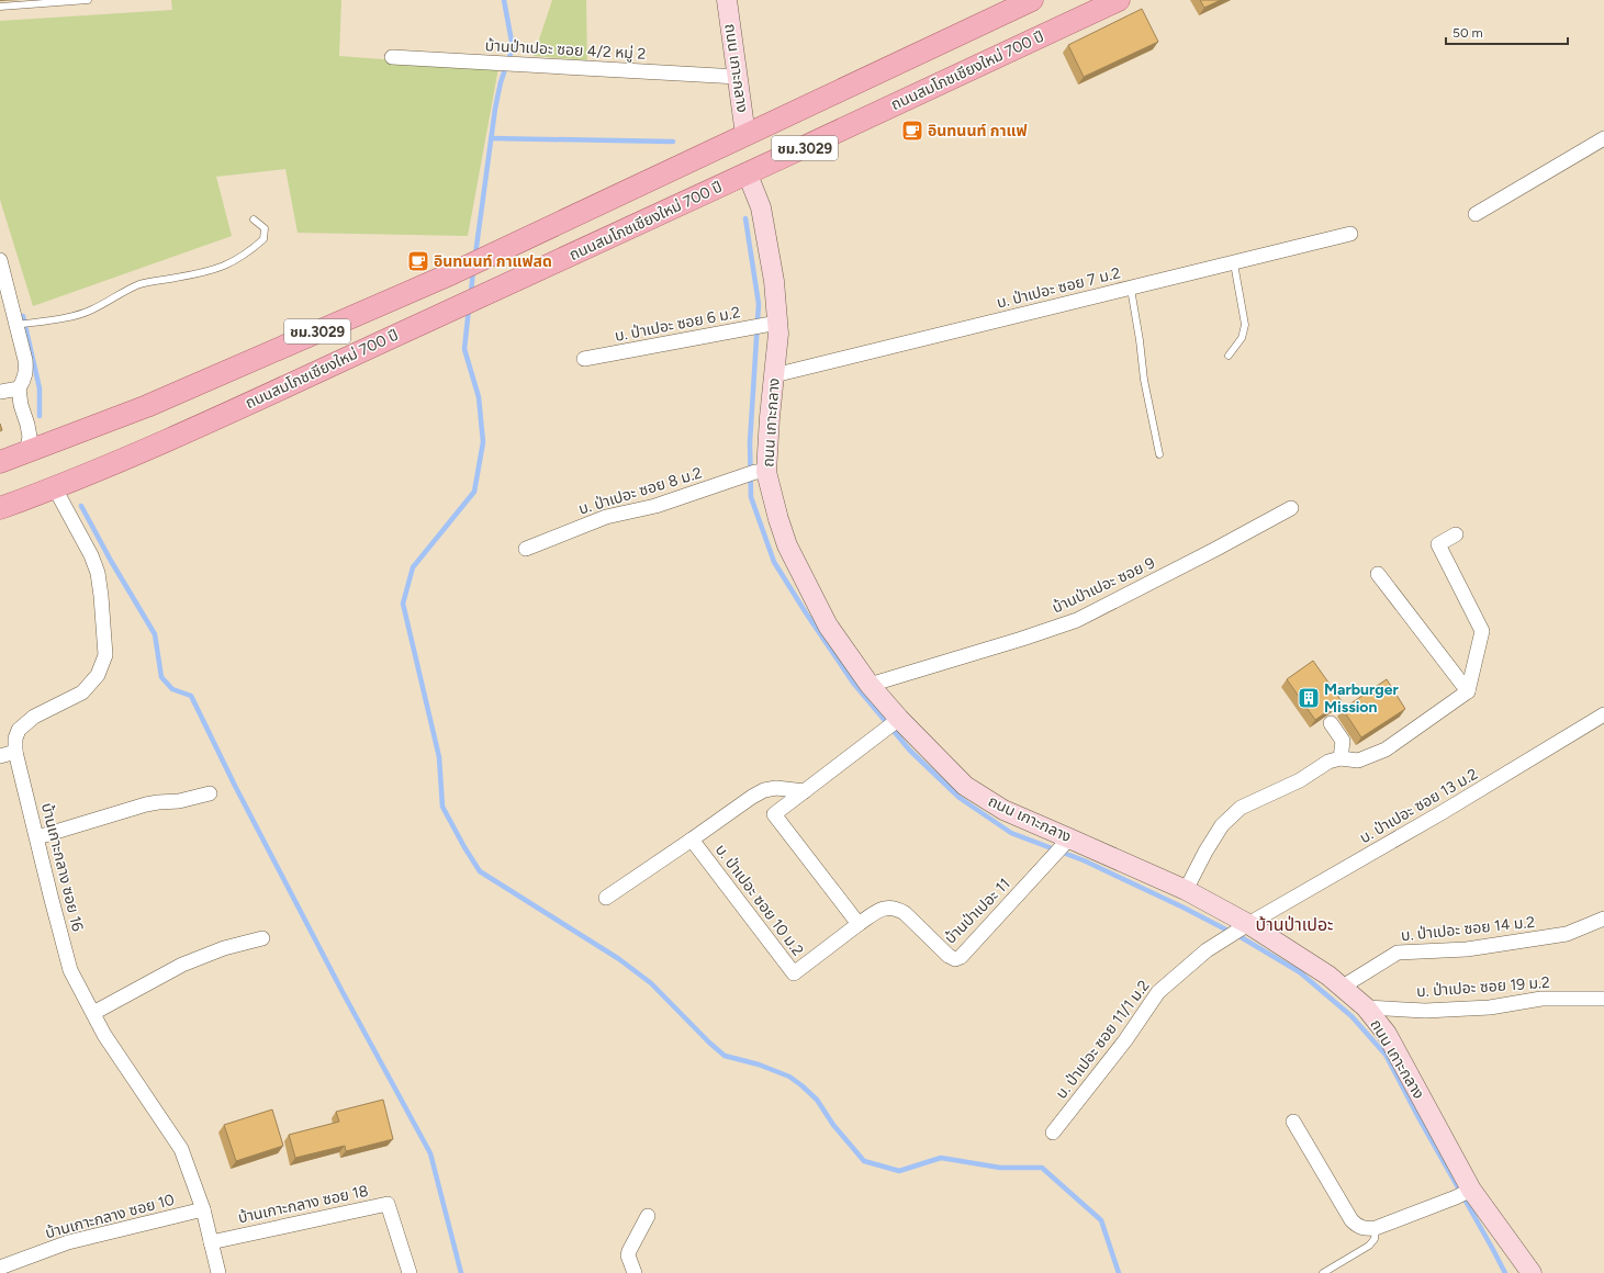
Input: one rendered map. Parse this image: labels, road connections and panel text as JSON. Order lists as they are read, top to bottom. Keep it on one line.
{"streets":{"main road":["ถนนสมโภชเชียงใหม่ 700 ปี","ชม.3029"],"street":["บ้านป่าเปอะ ซอย 4/2 หมู่ 2","ถนน เกาะกลาง","บ. ป่าเปอะ ซอย 7 ม.2","บ. ป่าเปอะ ซอย 6 ม.2","บ. ป่าเปอะ ซอย 8 ม.2","บ้านป่าเปอะ ซอย 9","บ. ป่าเปอะ ซอย 13 ม.2","บ้านเกาะกลาง ซอย 16","บ. ป่าเปอะ ซอย 10 ม.2","บ้านป่าเปอะ 11","บ. ป่าเปอะ ซอย 14 ม.2","บ. ป่าเปอะ ซอย 19 ม.2","บ. ป่าเปอะ ซอย 11/1 ม.2","บ้านเกาะกลาง ซอย 18","บ้านเกาะกลาง ซอย 10"]},"crossings":[["บ้านป่าเปอะ ซอย 4/2 หมู่ 2","ถนน เกาะกลาง"],["ถนน เกาะกลาง","ถนนสมโภชเชียงใหม่ 700 ปี"],["ถนน เกาะกลาง","ชม.3029"],["ถนน เกาะกลาง","บ. ป่าเปอะ ซอย 7 ม.2"],["ถนน เกาะกลาง","บ. ป่าเปอะ ซอย 6 ม.2"],["ถนน เกาะกลาง","บ. ป่าเปอะ ซอย 8 ม.2"],["ถนน เกาะกลาง","บ้านป่าเปอะ ซอย 9"],["ถนน เกาะกลาง","บ. ป่าเปอะ ซอย 13 ม.2"],["ถนน เกาะกลาง","บ้านป่าเปอะ 11"],["ถนน เกาะกลาง","บ. ป่าเปอะ ซอย 14 ม.2"],["ถนน เกาะกลาง","บ. ป่าเปอะ ซอย 19 ม.2"],["ถนน เกาะกลาง","บ. ป่าเปอะ ซอย 11/1 ม.2"],["ถนนสมโภชเชียงใหม่ 700 ปี","บ้านเกาะกลาง ซอย 16"],["บ. ป่าเปอะ ซอย 13 ม.2","บ. ป่าเปอะ ซอย 11/1 ม.2"],["บ้านเกาะกลาง ซอย 16","บ้านเกาะกลาง ซอย 18"],["บ้านเกาะกลาง ซอย 16","บ้านเกาะกลาง ซอย 10"],["บ. ป่าเปอะ ซอย 10 ม.2","บ้านป่าเปอะ 11"]],"districts":["บ้านป่าเปอะ"],"places":{"cafe":["อินทนนท์ กาแฟ","อินทนนท์ กาแฟสด"],"building":["Marburger Mission"]},"scale_bar":"50 m"}
